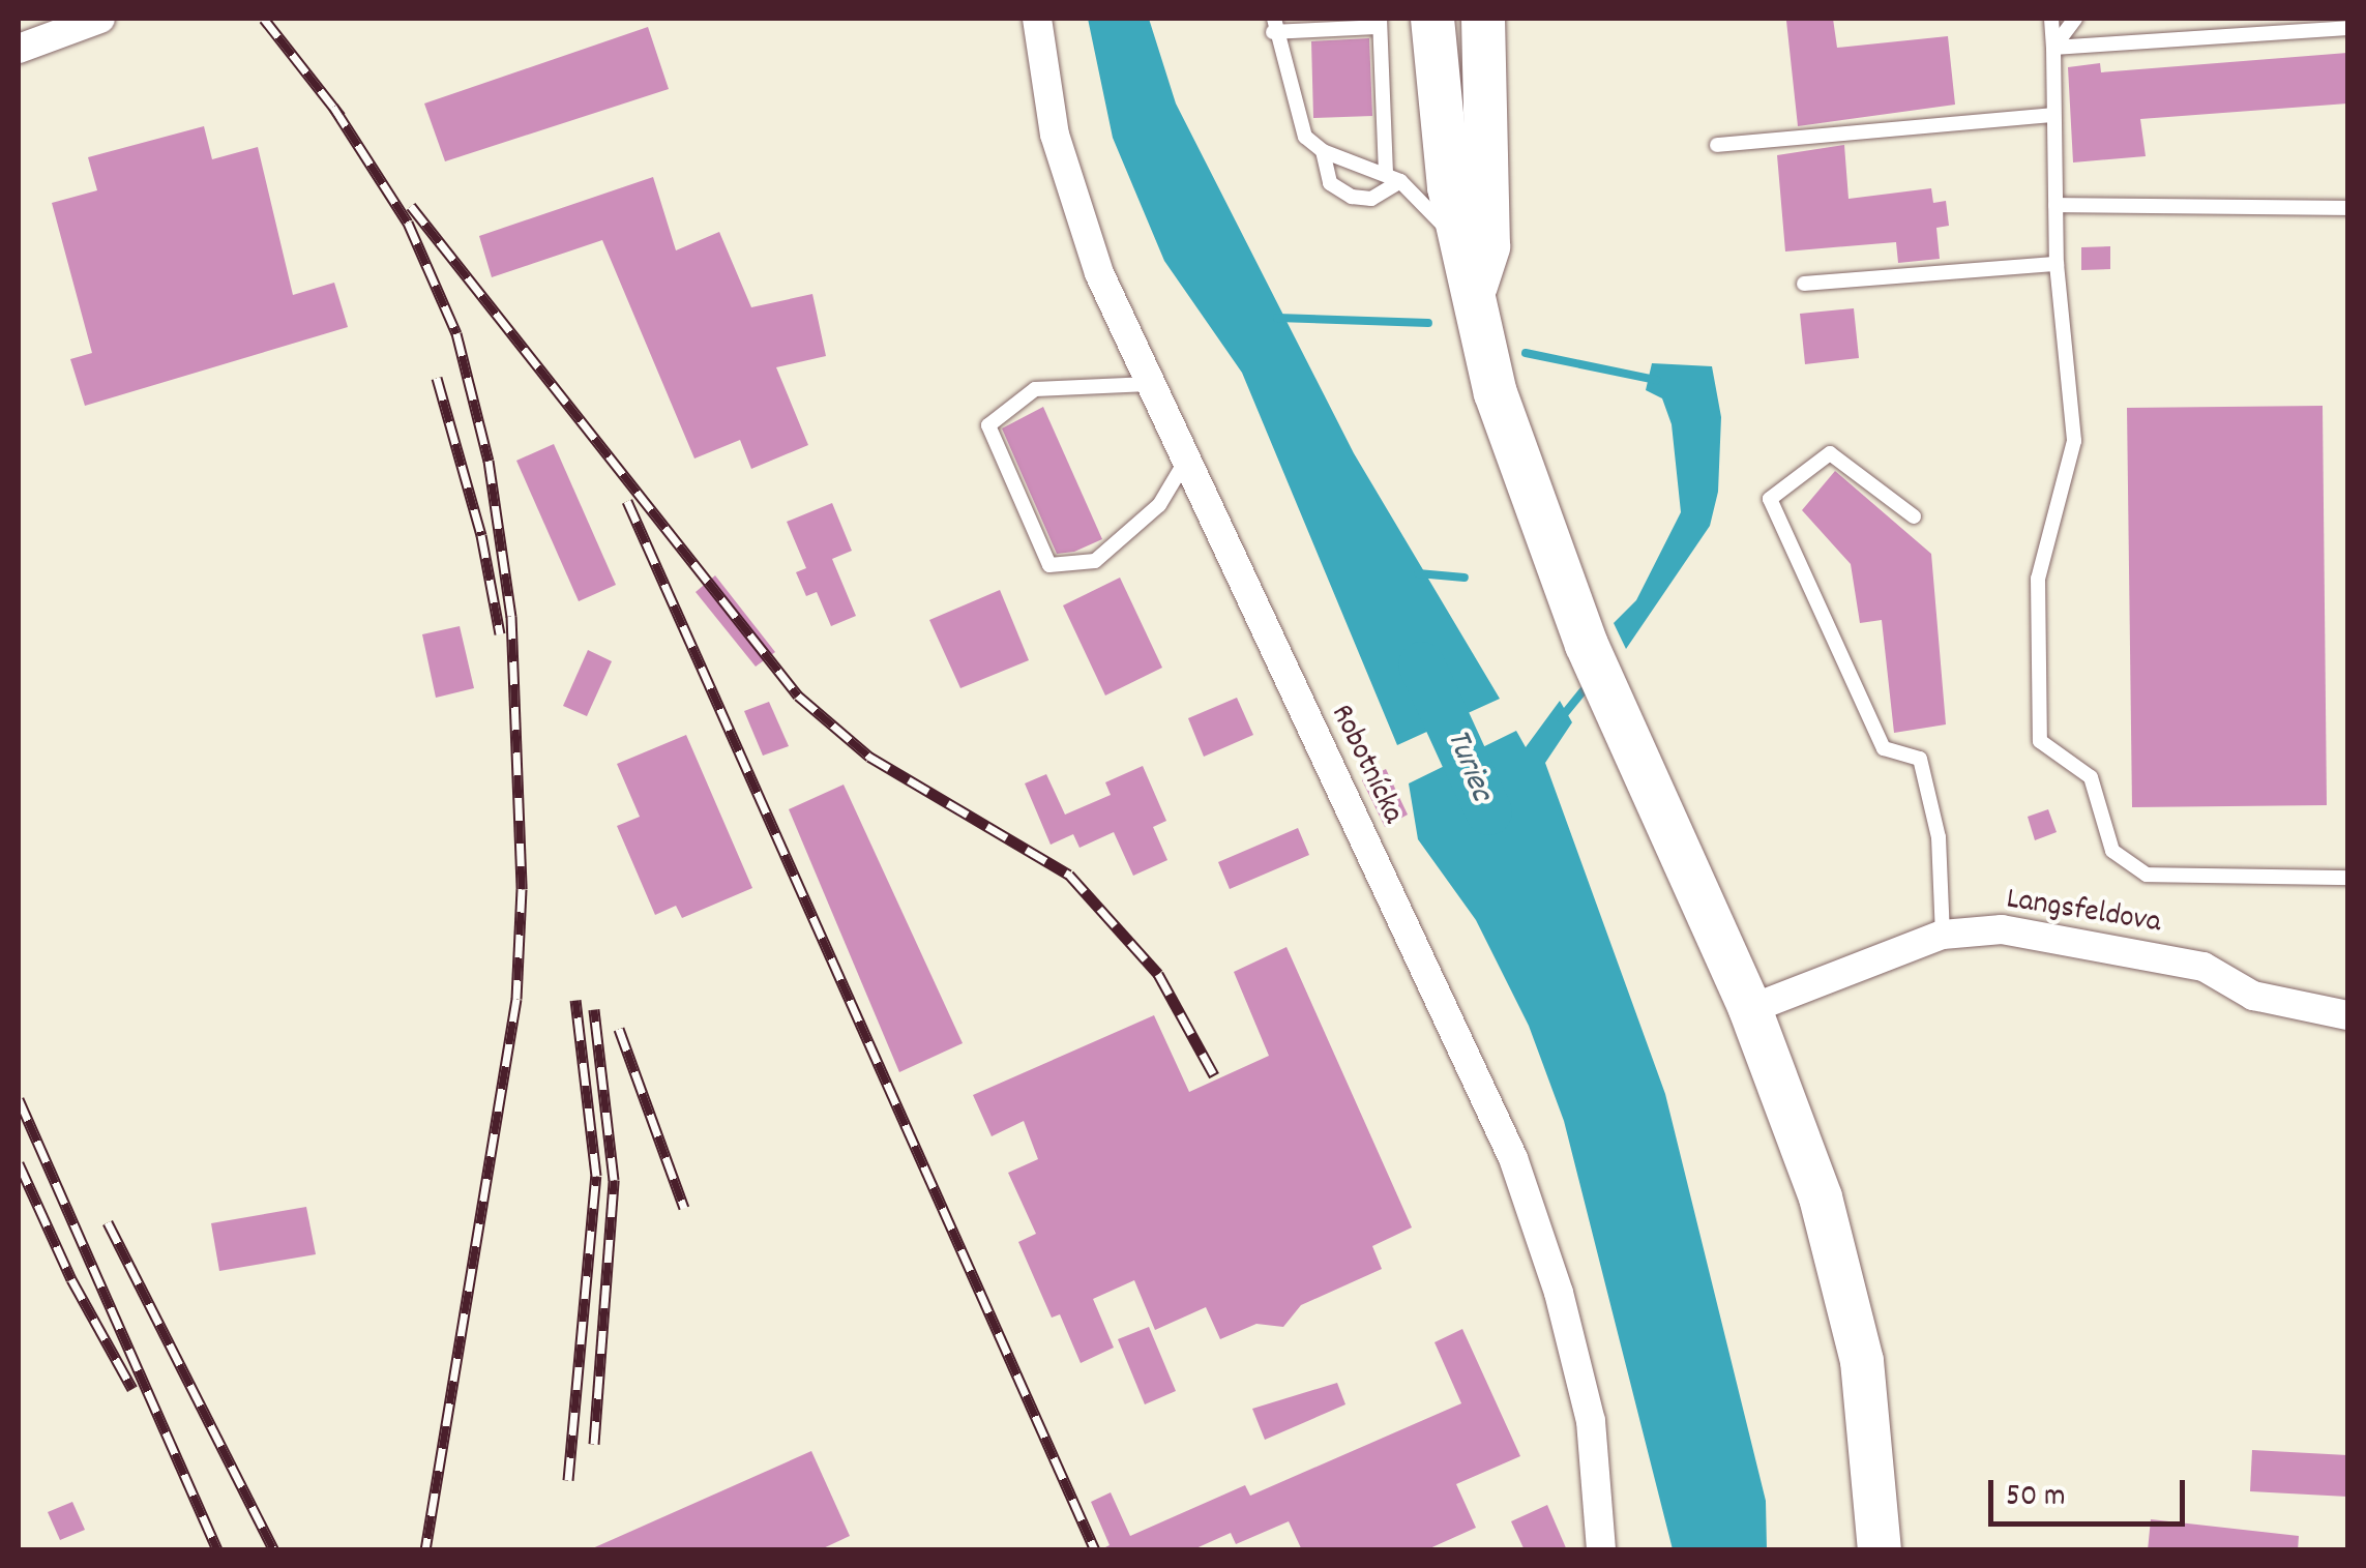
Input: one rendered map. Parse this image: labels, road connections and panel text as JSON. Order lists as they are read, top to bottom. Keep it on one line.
{"streets":{"street":["Robotnícka","Langsfeldova"]},"water":["Turiec"],"scale_bar":"50 m"}
